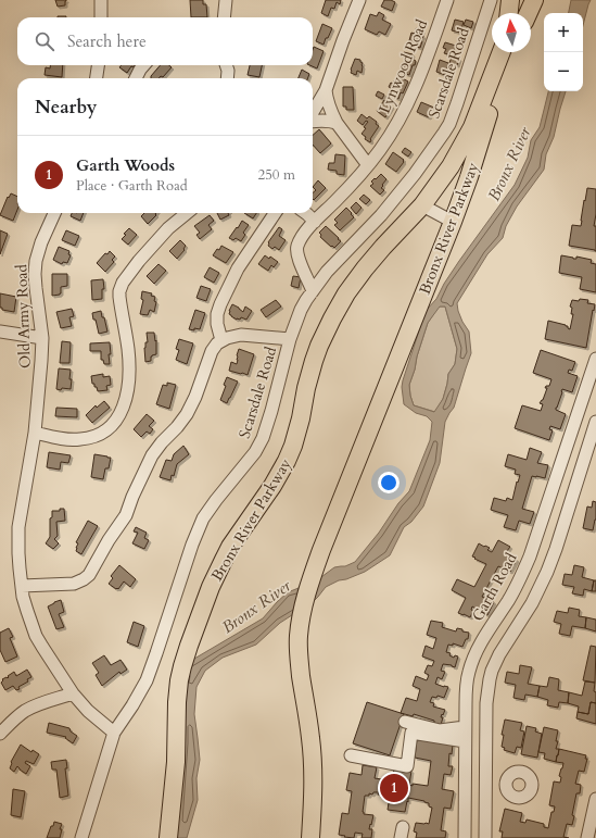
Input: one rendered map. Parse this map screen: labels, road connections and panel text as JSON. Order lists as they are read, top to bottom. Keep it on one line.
{"streets":{"highway":["Bronx River Parkway"],"street":["Lynwood Road","Scarsdale Road","Old Army Road","Garth Road"]},"crossings":[["Lynwood Road","Scarsdale Road"],["Scarsdale Road","Old Army Road"]],"water":["Bronx River"],"north":"top","page":{"map_buttons":["+","−"],"search":"Search here","heading":"Nearby","list":[{"mark":"1","name":"Garth Woods","note":"Place · Garth Road","value":"250 m"}],"pins":"1"}}
